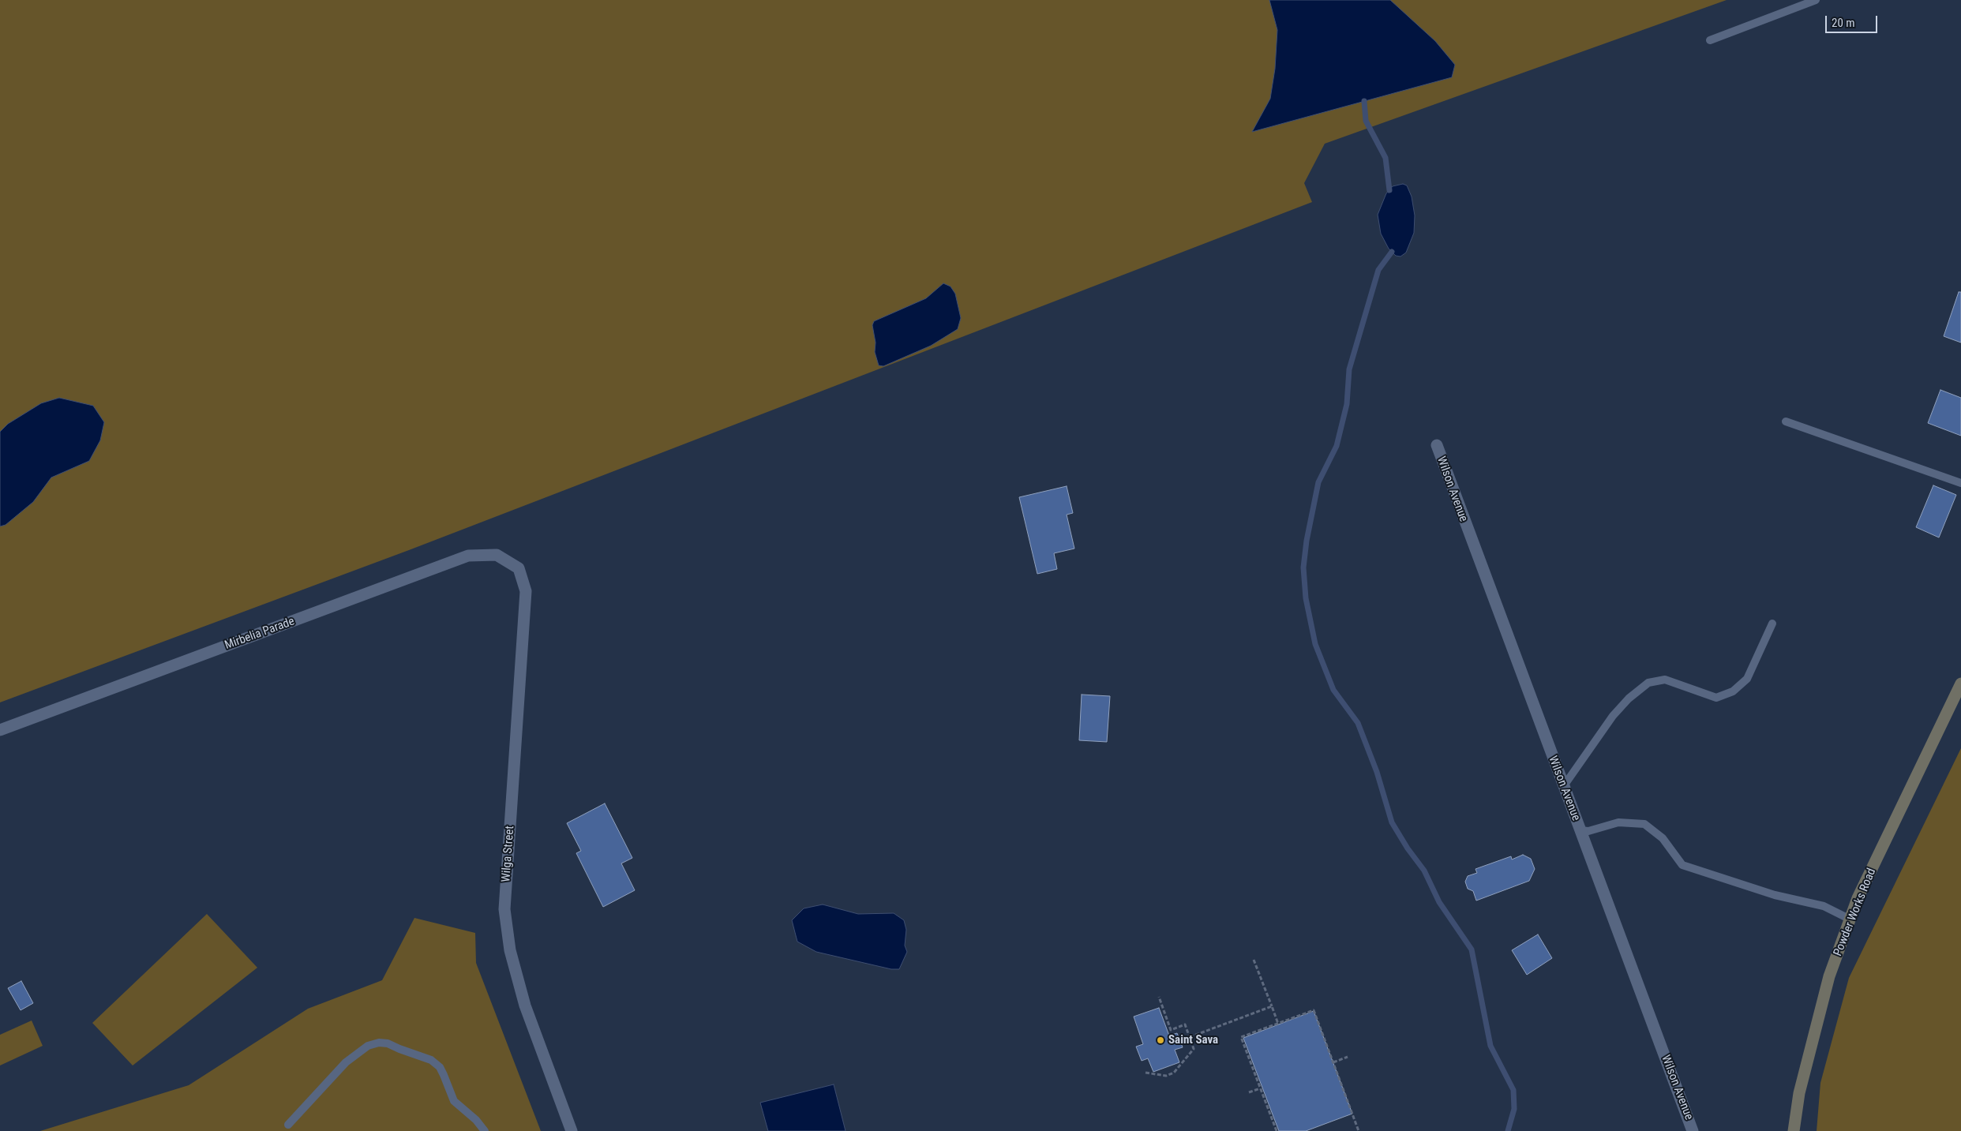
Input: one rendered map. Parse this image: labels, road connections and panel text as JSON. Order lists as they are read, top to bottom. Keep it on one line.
{"streets":{"main road":["Powder Works Road"],"street":["Wilson Avenue","Mirbelia Parade","Wilga Street"]},"crossings":[["Mirbelia Parade","Wilga Street"]],"places":["Saint Sava"],"scale_bar":"20 m"}
